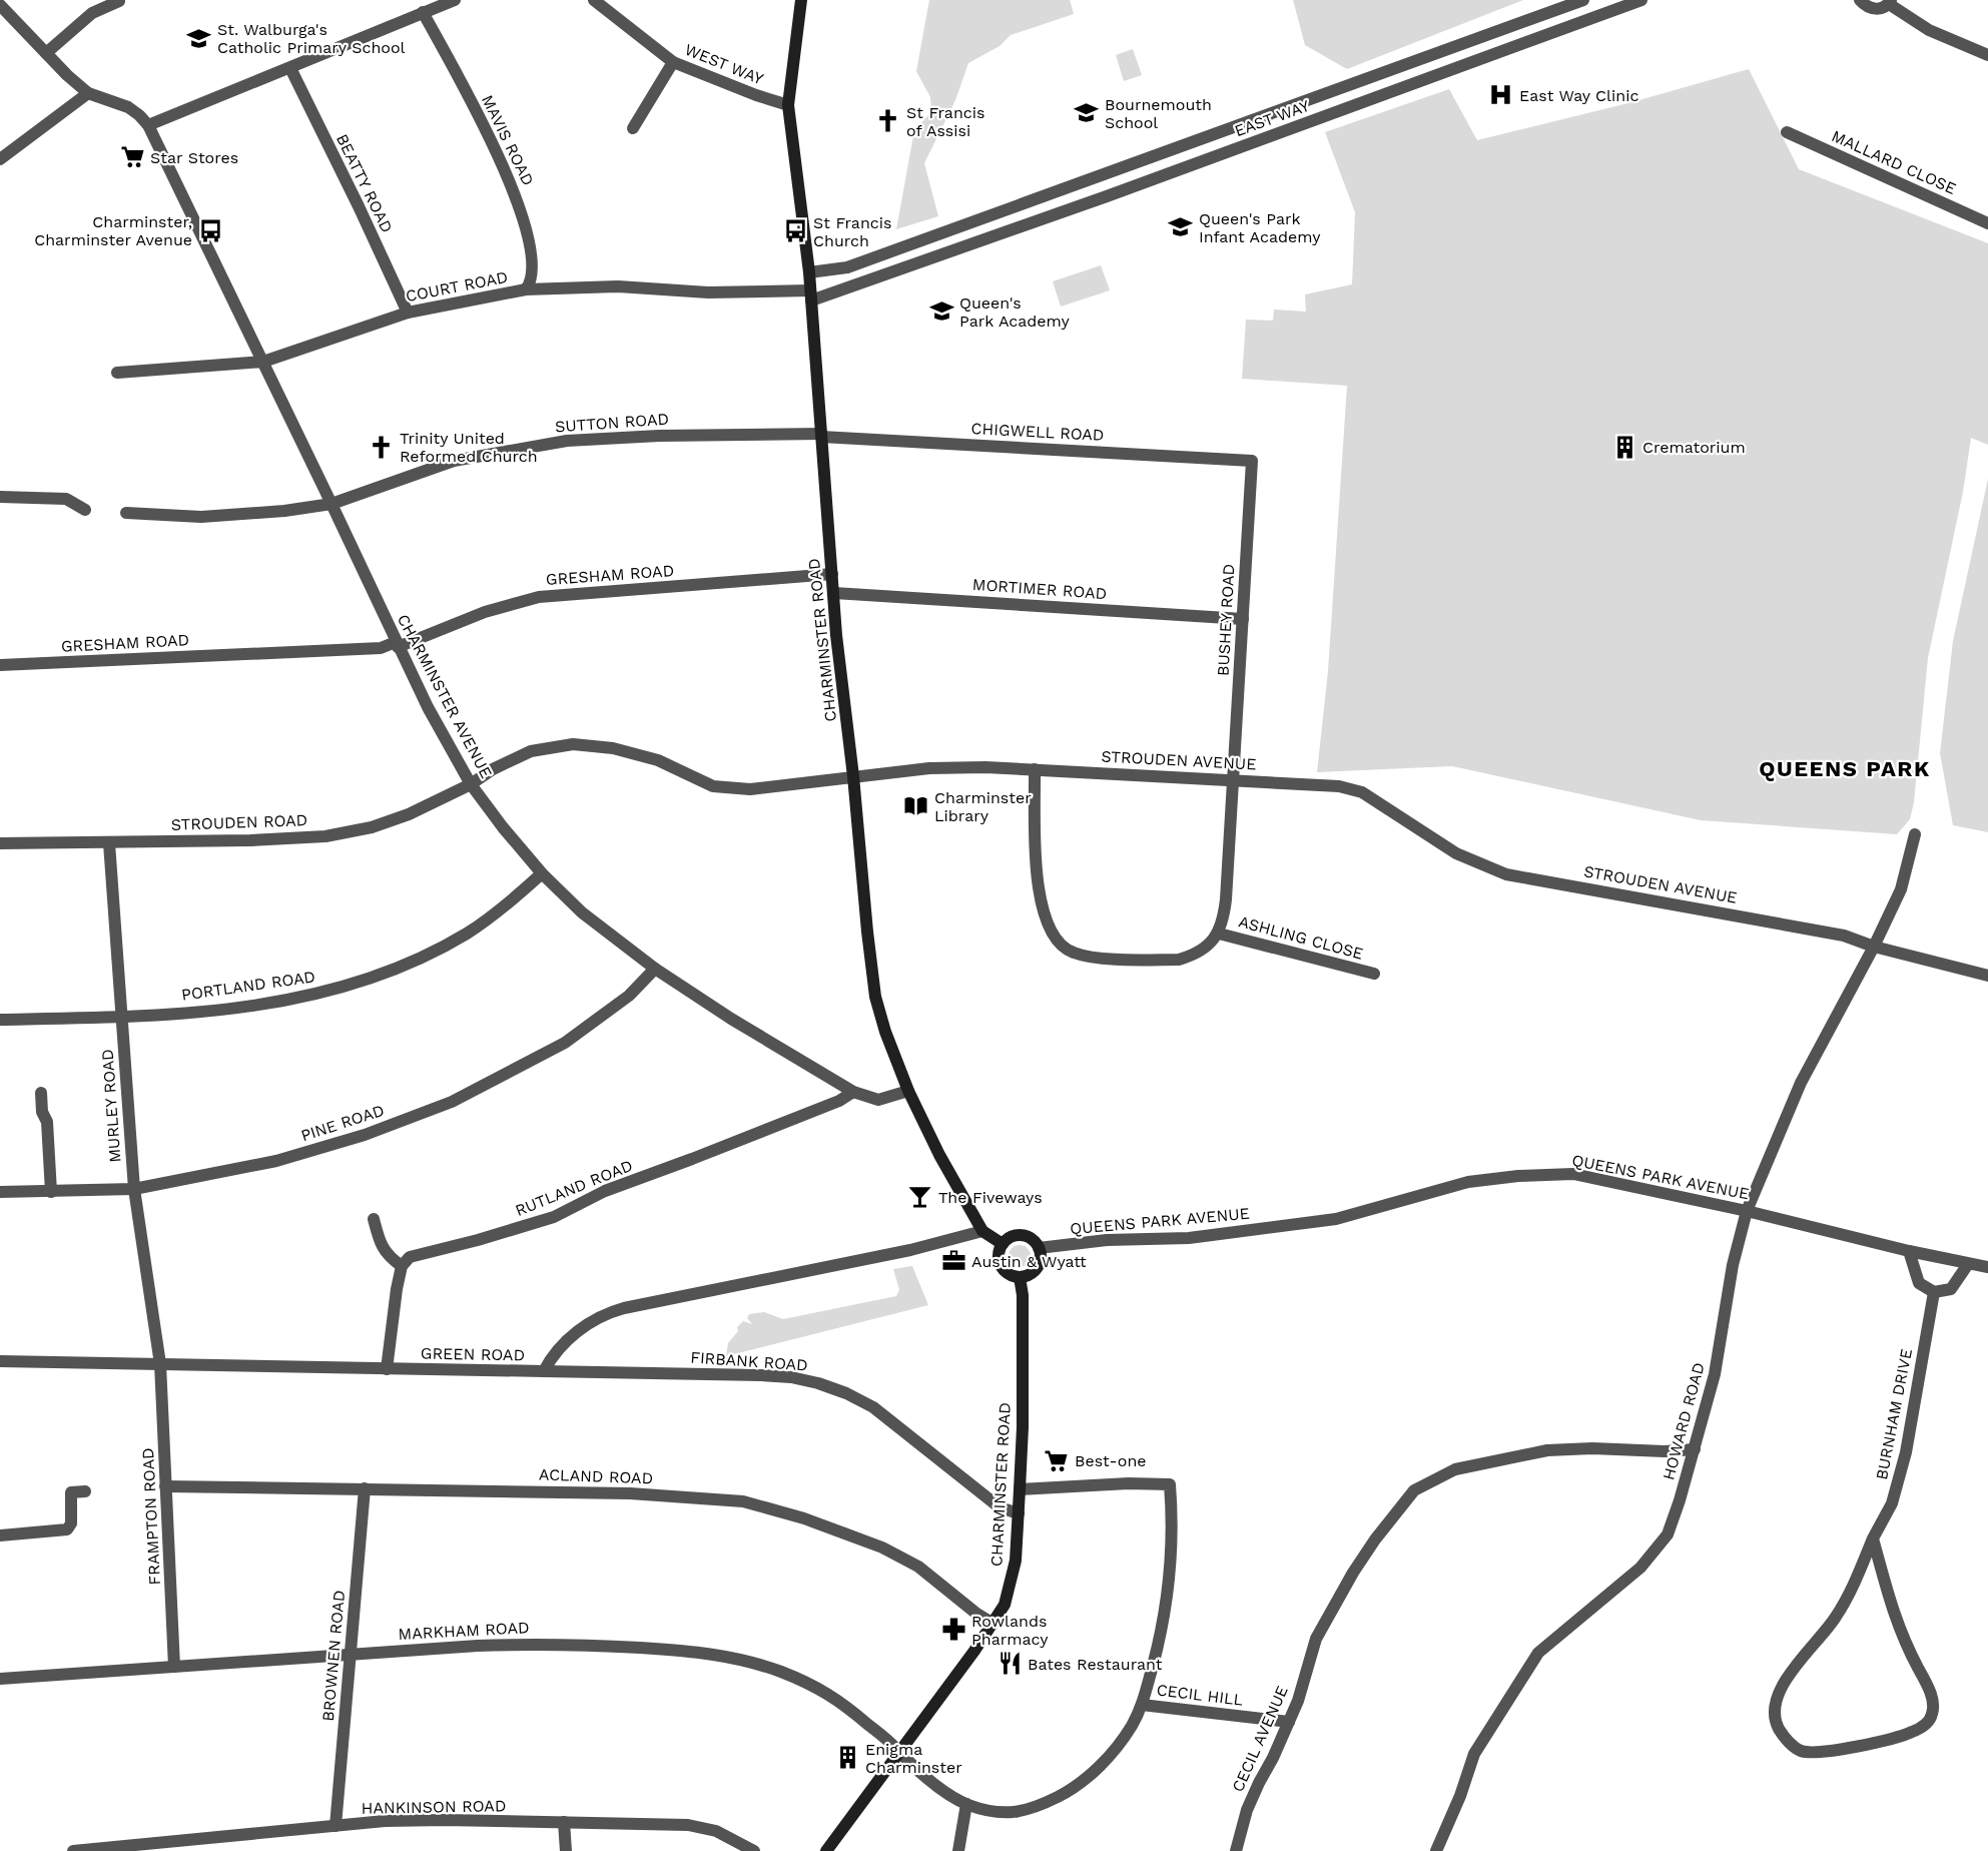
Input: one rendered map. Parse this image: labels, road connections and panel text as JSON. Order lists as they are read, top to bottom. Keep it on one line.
{"streets":{"main road":["CHARMINSTER ROAD"],"street":["WEST WAY","EAST WAY","MAVIS ROAD","MALLARD CLOSE","BEATTY ROAD","COURT ROAD","SUTTON ROAD","CHIGWELL ROAD","GRESHAM ROAD","MORTIMER ROAD","BUSHEY ROAD","CHARMINSTER AVENUE","STROUDEN AVENUE","STROUDEN ROAD","ASHLING CLOSE","PORTLAND ROAD","MURLEY ROAD","PINE ROAD","QUEENS PARK AVENUE","RUTLAND ROAD","GREEN ROAD","FIRBANK ROAD","BURNHAM DRIVE","HOWARD ROAD","ACLAND ROAD","FRAMPTON ROAD","MARKHAM ROAD","BROWNEN ROAD","CECIL HILL","CECIL AVENUE","HANKINSON ROAD"]},"crossings":[["WEST WAY","CHARMINSTER ROAD"],["EAST WAY","COURT ROAD"],["EAST WAY","CHARMINSTER ROAD"],["MAVIS ROAD","COURT ROAD"],["BEATTY ROAD","COURT ROAD"],["COURT ROAD","CHARMINSTER ROAD"],["COURT ROAD","CHARMINSTER AVENUE"],["SUTTON ROAD","CHIGWELL ROAD"],["SUTTON ROAD","CHARMINSTER ROAD"],["SUTTON ROAD","CHARMINSTER AVENUE"],["CHIGWELL ROAD","BUSHEY ROAD"],["CHIGWELL ROAD","CHARMINSTER ROAD"],["GRESHAM ROAD","CHARMINSTER ROAD"],["GRESHAM ROAD","CHARMINSTER AVENUE"],["MORTIMER ROAD","BUSHEY ROAD"],["MORTIMER ROAD","CHARMINSTER ROAD"],["BUSHEY ROAD","STROUDEN AVENUE"],["BUSHEY ROAD","ASHLING CLOSE"],["CHARMINSTER ROAD","CHARMINSTER AVENUE"],["CHARMINSTER ROAD","STROUDEN AVENUE"],["CHARMINSTER ROAD","QUEENS PARK AVENUE"],["CHARMINSTER ROAD","GREEN ROAD"],["CHARMINSTER ROAD","FIRBANK ROAD"],["CHARMINSTER ROAD","ACLAND ROAD"],["CHARMINSTER ROAD","MARKHAM ROAD"],["CHARMINSTER AVENUE","STROUDEN AVENUE"],["CHARMINSTER AVENUE","STROUDEN ROAD"],["CHARMINSTER AVENUE","PORTLAND ROAD"],["CHARMINSTER AVENUE","PINE ROAD"],["CHARMINSTER AVENUE","RUTLAND ROAD"],["STROUDEN AVENUE","STROUDEN ROAD"],["STROUDEN AVENUE","HOWARD ROAD"],["STROUDEN ROAD","MURLEY ROAD"],["PORTLAND ROAD","MURLEY ROAD"],["MURLEY ROAD","PINE ROAD"],["MURLEY ROAD","GREEN ROAD"],["MURLEY ROAD","FRAMPTON ROAD"],["QUEENS PARK AVENUE","HOWARD ROAD"],["GREEN ROAD","FIRBANK ROAD"],["GREEN ROAD","FRAMPTON ROAD"],["HOWARD ROAD","CECIL AVENUE"],["ACLAND ROAD","FRAMPTON ROAD"],["ACLAND ROAD","BROWNEN ROAD"],["FRAMPTON ROAD","MARKHAM ROAD"],["MARKHAM ROAD","BROWNEN ROAD"],["MARKHAM ROAD","CECIL HILL"],["BROWNEN ROAD","HANKINSON ROAD"],["CECIL HILL","CECIL AVENUE"]],"districts":["QUEENS PARK"],"places":{"school or university":["St. Walburga's Catholic Primary School","Bournemouth School","Queen's Park Infant Academy","Queen's Park Academy"],"hospital":["East Way Clinic"],"church":["St Francis of Assisi","Trinity United Reformed Church"],"supermarket":["Star Stores","Best-one"],"bus stop":["Charminster, Charminster Avenue","St Francis Church"],"building":["Crematorium","Enigma Charminster"],"library":["Charminster Library"],"bar":["The Fiveways"],"office":["Austin & Wyatt"],"pharmacy":["Rowlands Pharmacy"],"restaurant":["Bates Restaurant"]}}
